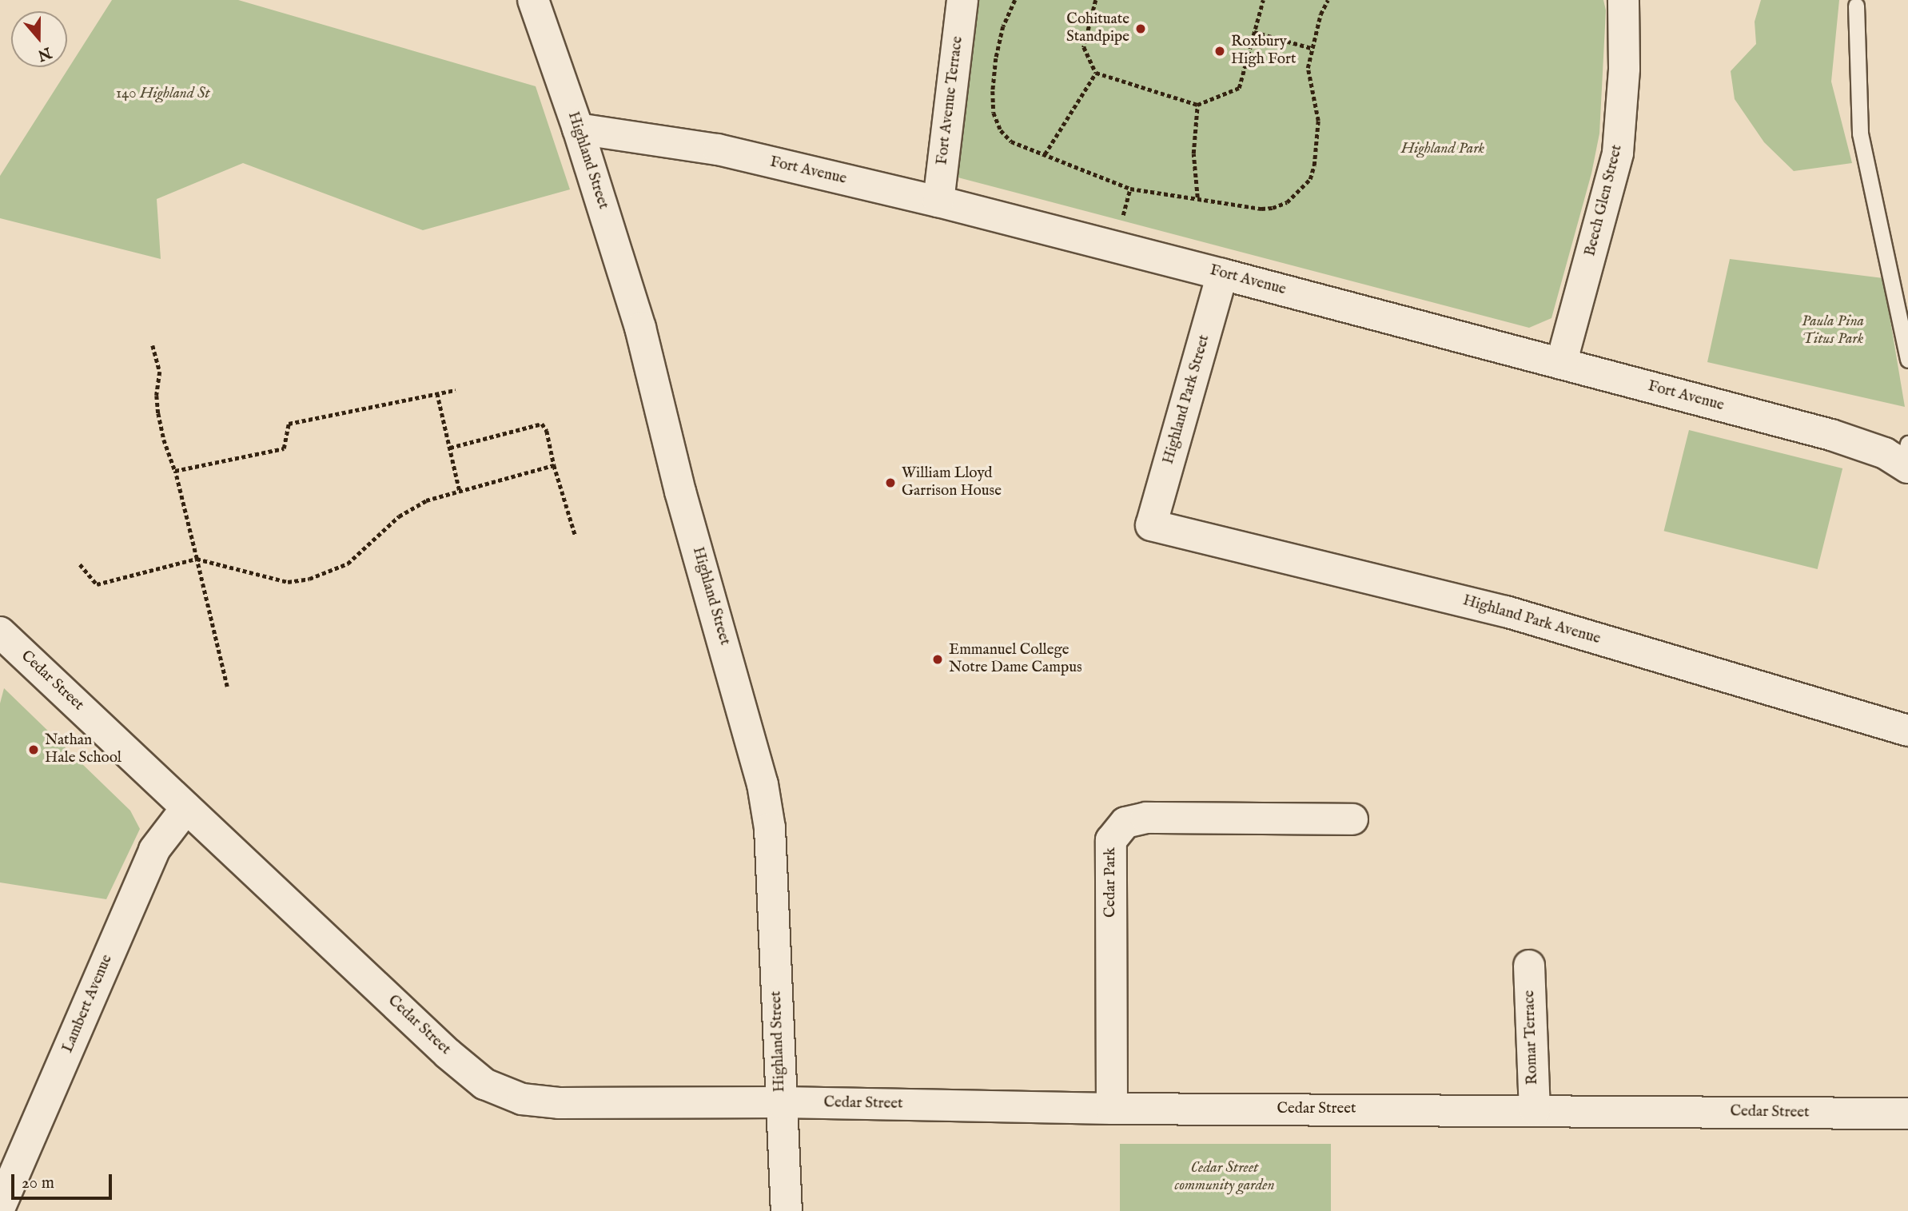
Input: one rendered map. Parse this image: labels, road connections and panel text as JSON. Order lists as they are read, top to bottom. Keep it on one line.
{"streets":{"street":["Fort Avenue Terrace","Highland Street","Fort Avenue","Beech Glen Street","Highland Park Street","Highland Park Avenue","Cedar Street","Cedar Park","Lambert Avenue","Romar Terrace"]},"crossings":[["Fort Avenue Terrace","Fort Avenue"],["Highland Street","Fort Avenue"],["Highland Street","Cedar Street"],["Fort Avenue","Beech Glen Street"],["Fort Avenue","Highland Park Street"],["Highland Park Street","Highland Park Avenue"],["Cedar Street","Cedar Park"],["Cedar Street","Lambert Avenue"],["Cedar Street","Romar Terrace"]],"parks":["140 Highland St","Highland Park","Paula Pina Titus Park","Cedar Street community garden"],"places":["Cohituate Standpipe","Roxbury High Fort","William Lloyd Garrison House","Emmanuel College Notre Dame Campus","Nathan Hale School"],"scale_bar":"20 m","north":"bottom"}
